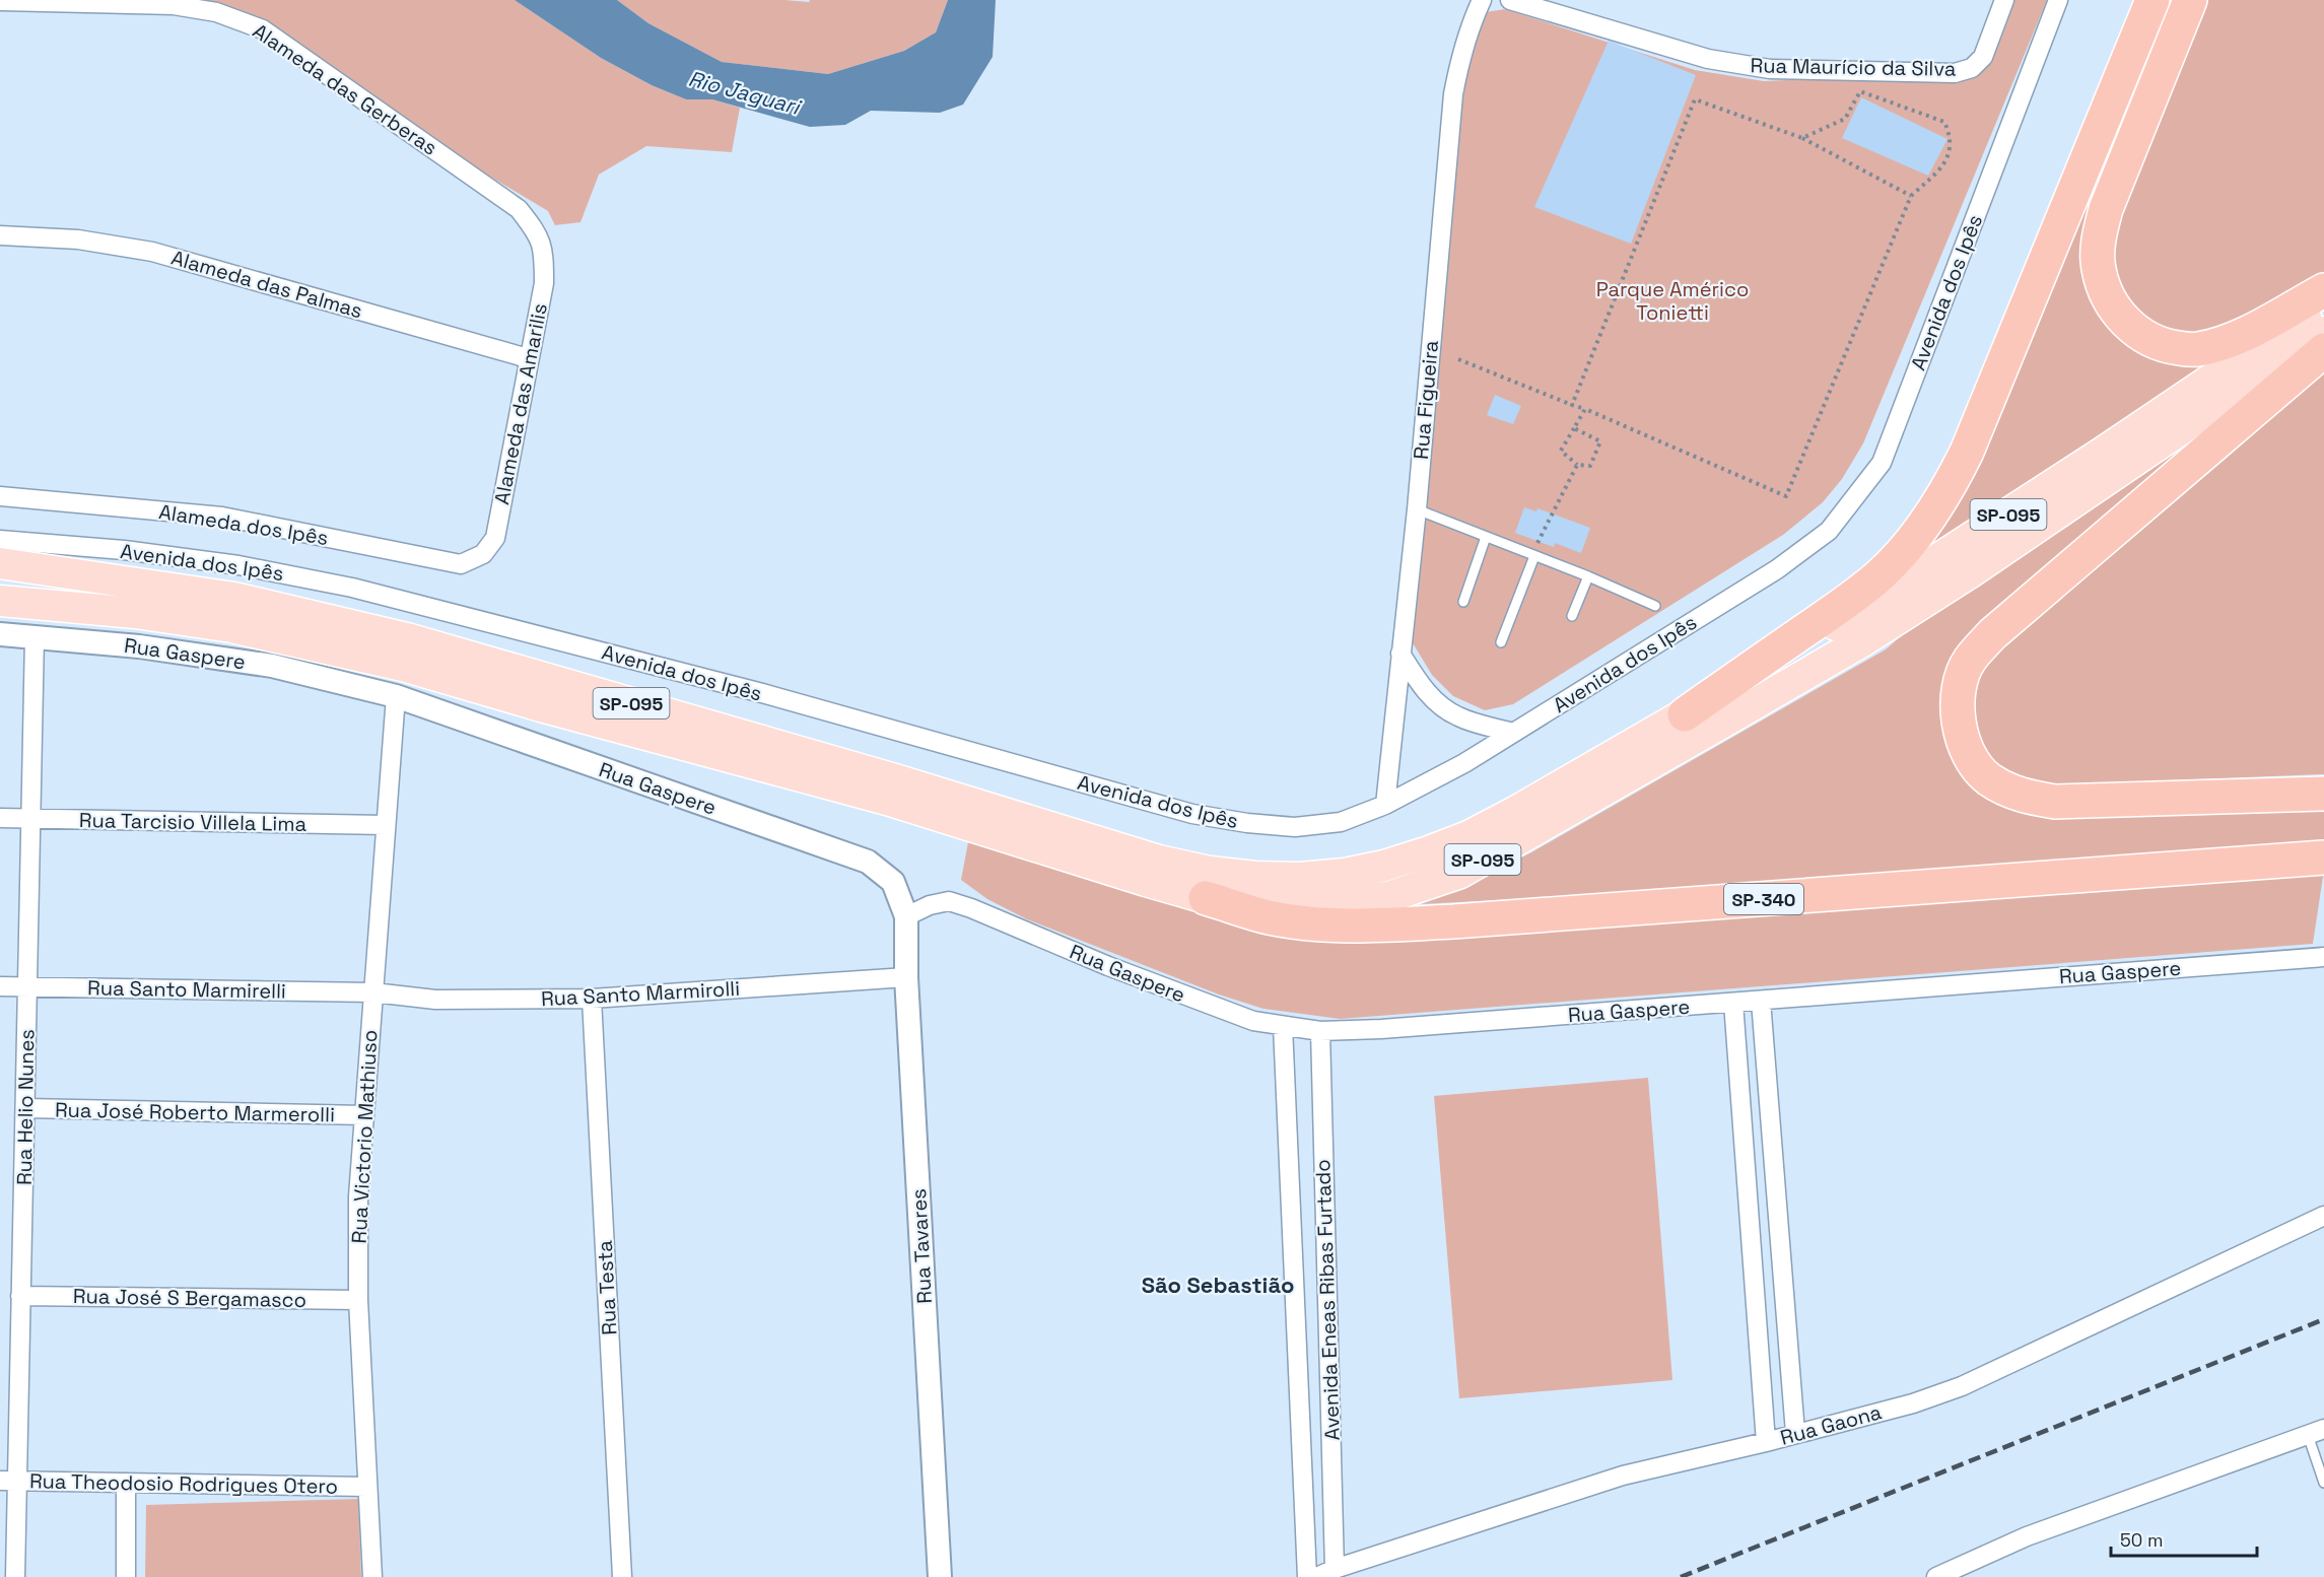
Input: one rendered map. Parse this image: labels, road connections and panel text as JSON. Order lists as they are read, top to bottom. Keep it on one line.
{"streets":{"highway":["SP-340"],"main road":["SP-095"],"street":["Rua Maurício da Silva","Alameda das Gerberas","Alameda das Palmas","Avenida dos Ipês","Rua Figueira","Alameda das Amarilis","Alameda dos Ipês","Rua Gaspere","Rua Tarcisio Villela Lima","Rua Santo Marmirelli","Rua Santo Marmirolli","Rua Helio Nunes","Rua José Roberto Marmerolli","Rua Victorio Mathiuso","Rua Tavares","Rua Testa","Rua José S Bergamasco","Avenida Eneas Ribas Furtado","Rua Gaona","Rua Theodosio Rodrigues Otero"]},"crossings":[["Alameda das Gerberas","Alameda das Amarilis"],["Alameda das Palmas","Alameda das Amarilis"],["Avenida dos Ipês","Rua Figueira"],["Alameda das Amarilis","Alameda dos Ipês"],["SP-095","SP-340"],["Rua Gaspere","Rua Helio Nunes"],["Rua Gaspere","Rua Victorio Mathiuso"],["Rua Gaspere","Rua Tavares"],["Rua Gaspere","Avenida Eneas Ribas Furtado"],["Rua Tarcisio Villela Lima","Rua Helio Nunes"],["Rua Tarcisio Villela Lima","Rua Victorio Mathiuso"],["Rua Santo Marmirelli","Rua Santo Marmirolli"],["Rua Santo Marmirelli","Rua Helio Nunes"],["Rua Santo Marmirelli","Rua Victorio Mathiuso"],["Rua Santo Marmirolli","Rua Victorio Mathiuso"],["Rua Santo Marmirolli","Rua Tavares"],["Rua Santo Marmirolli","Rua Testa"],["Rua Helio Nunes","Rua José Roberto Marmerolli"],["Rua Helio Nunes","Rua José S Bergamasco"],["Rua Helio Nunes","Rua Theodosio Rodrigues Otero"],["Rua José Roberto Marmerolli","Rua Victorio Mathiuso"],["Rua Victorio Mathiuso","Rua José S Bergamasco"],["Rua Victorio Mathiuso","Rua Theodosio Rodrigues Otero"],["Avenida Eneas Ribas Furtado","Rua Gaona"]],"districts":["São Sebastião"],"water":["Rio Jaguari"],"parks":["Parque Américo Tonietti"],"scale_bar":"50 m"}
